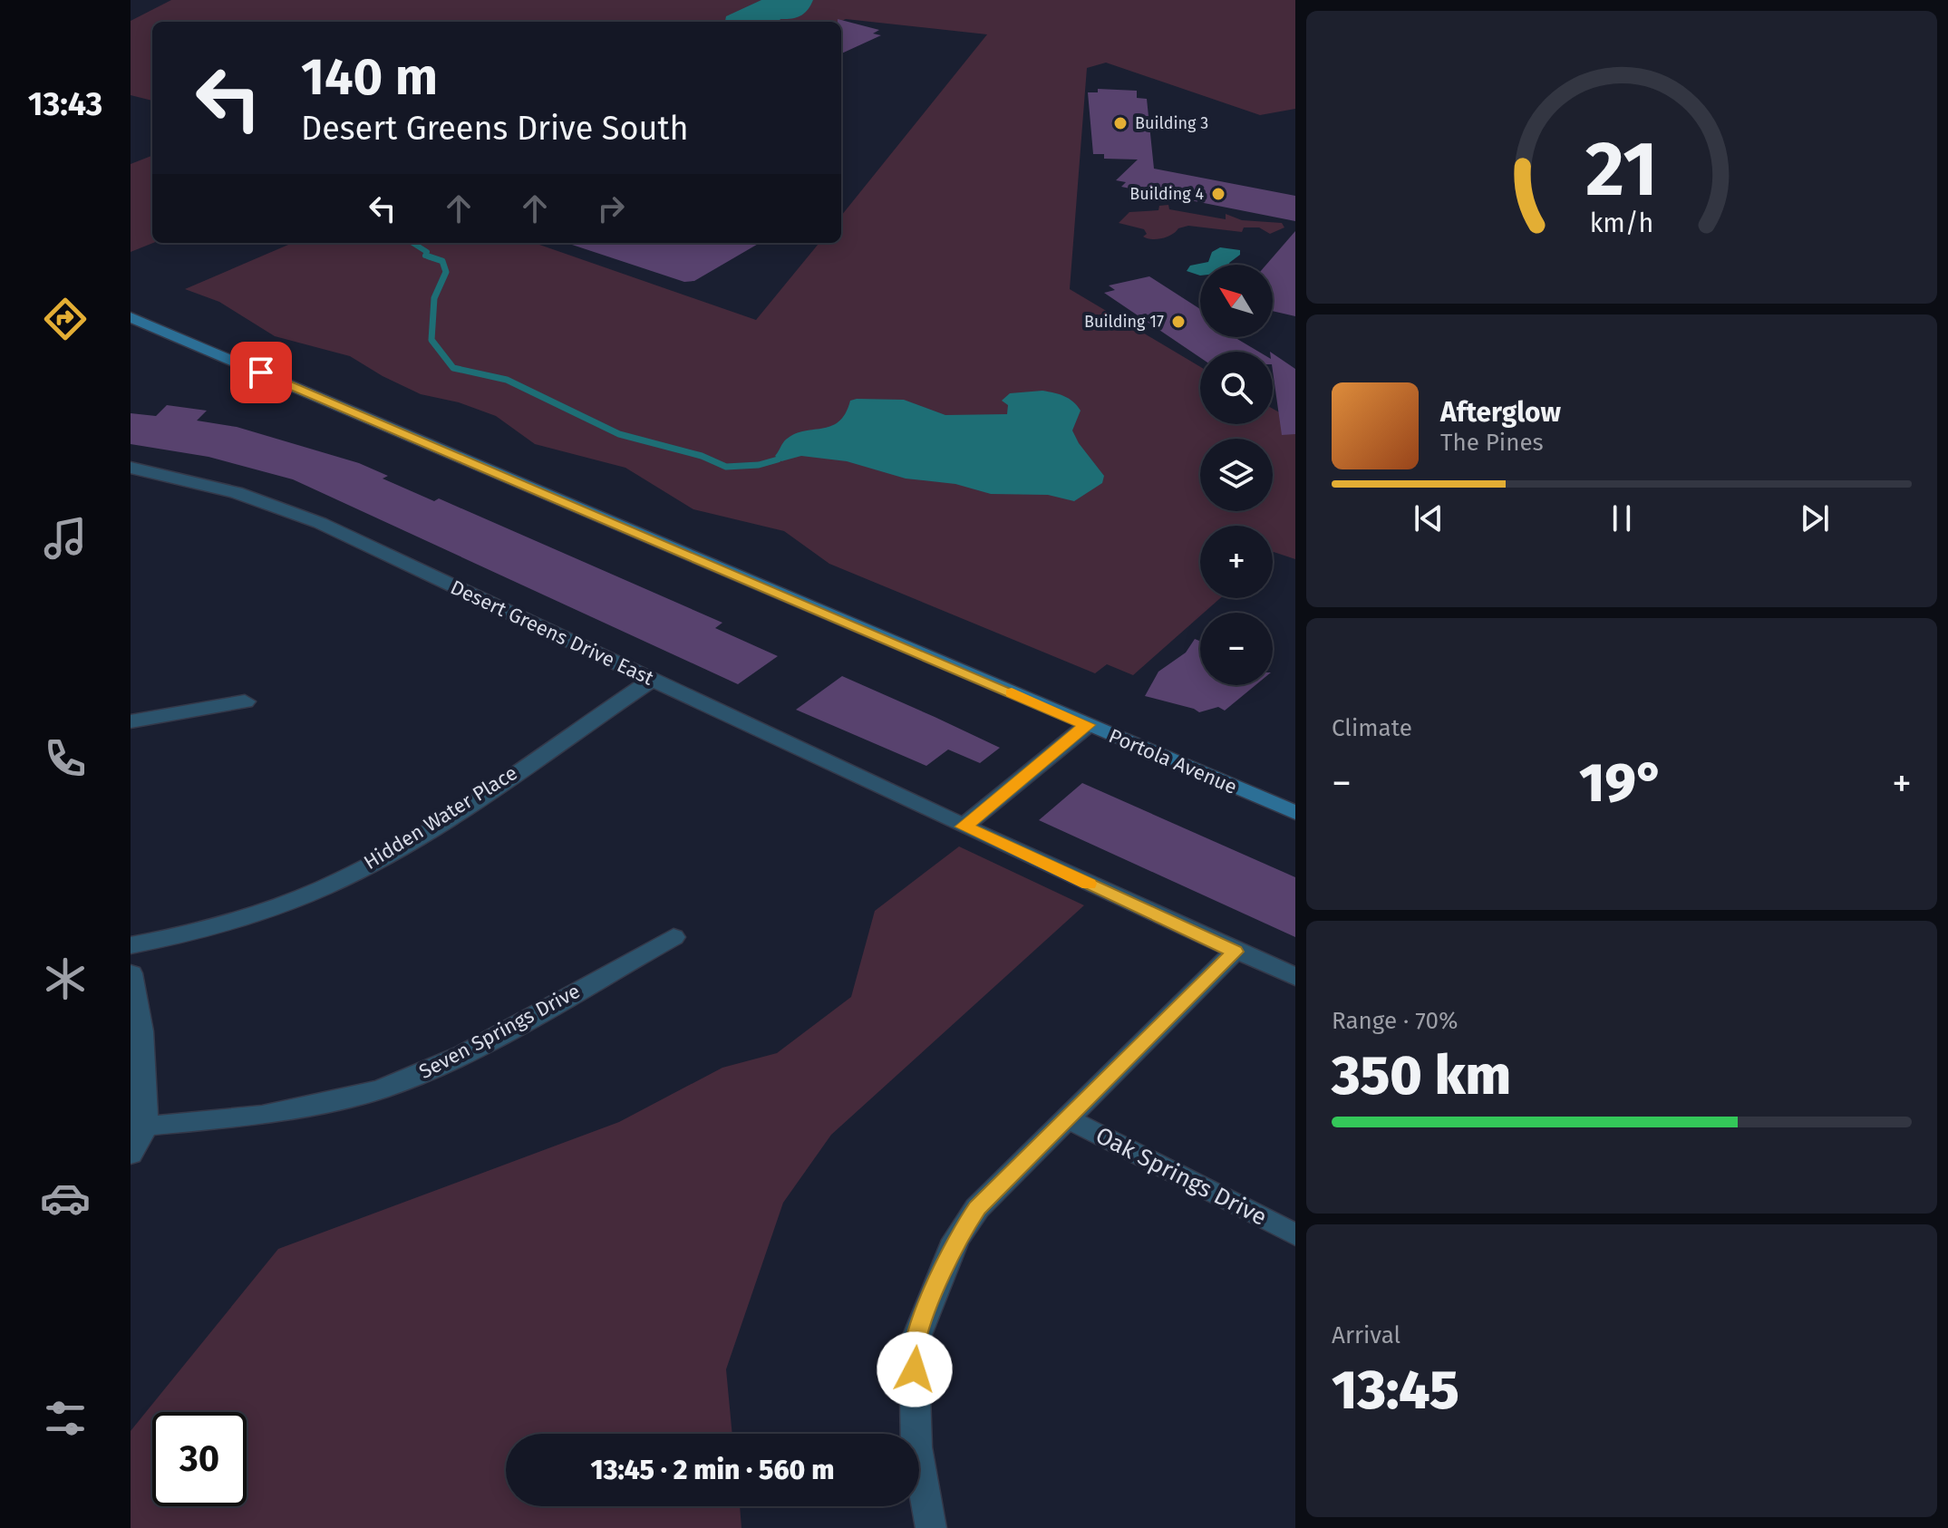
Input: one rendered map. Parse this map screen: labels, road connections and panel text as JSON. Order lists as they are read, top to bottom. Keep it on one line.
{"streets":{"main road":["Portola Avenue"],"street":["Desert Greens Drive East","Hidden Water Place","Seven Springs Drive","Oak Springs Drive"]},"crossings":[["Desert Greens Drive East","Hidden Water Place"]],"places":["Building 3","Building 4","Building 17"],"north":"top left","page":{"tabs":"13:43","turn":["140 m","Desert Greens Drive South"],"map_buttons":["+","−"],"song":["Afterglow","The Pines"],"tile":["Climate",["Range · 70%","350 km"],["Arrival","13:45"]],"heat":["−","19°","+"],"limit":"30","trip":"13:45 · 2 min · 560 m","gauge":["21","km/h"]}}
